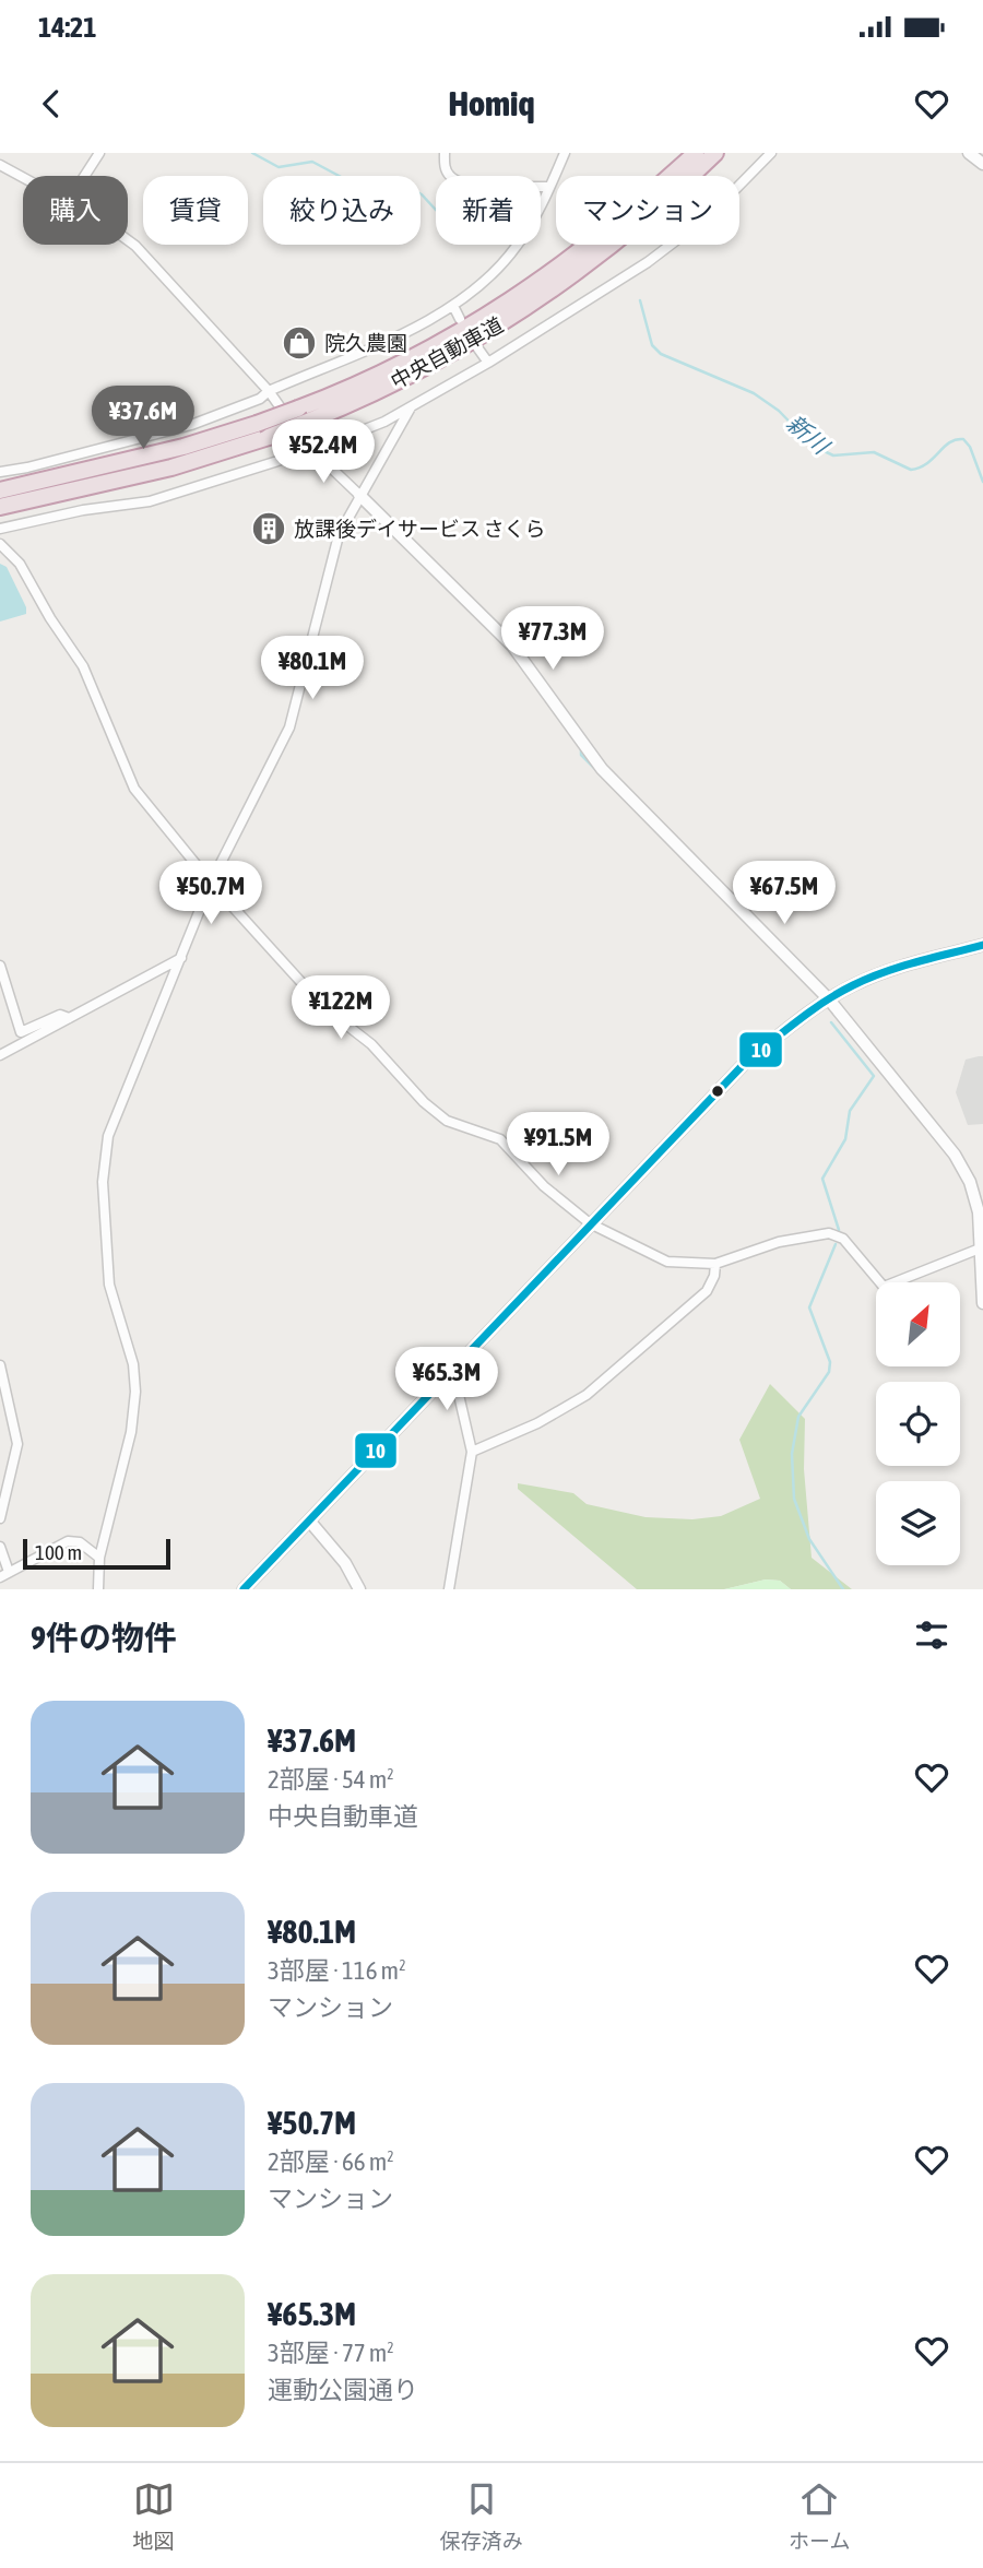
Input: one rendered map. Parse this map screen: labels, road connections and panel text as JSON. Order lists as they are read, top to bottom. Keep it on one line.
{"streets":{"highway":["中央自動車道"]},"water":["新川"],"places":{"shop":["院久農園"],"building":["放課後デイサービス さくら"]},"lines":["transit line 10"],"scale_bar":"100 m","north":"top right","page":{"status":"14:21","header":"Homiq","chip":["購入","賃貸","絞り込み","新着","マンション"],"price":["¥37.6M","¥52.4M","¥77.3M","¥80.1M","¥50.7M","¥67.5M","¥122M","¥91.5M","¥65.3M"],"scale":"100 m","heading":"9件の物件","list":[{"name":"¥37.6M","note":"2部屋 · 54 m² · 中央自動車道"},{"name":"¥80.1M","note":"3部屋 · 116 m² · マンション"},{"name":"¥50.7M","note":"2部屋 · 66 m² · マンション"},{"name":"¥65.3M","note":"3部屋 · 77 m² · 運動公園通り"}],"tabs":["地図","保存済み","ホーム"]}}
